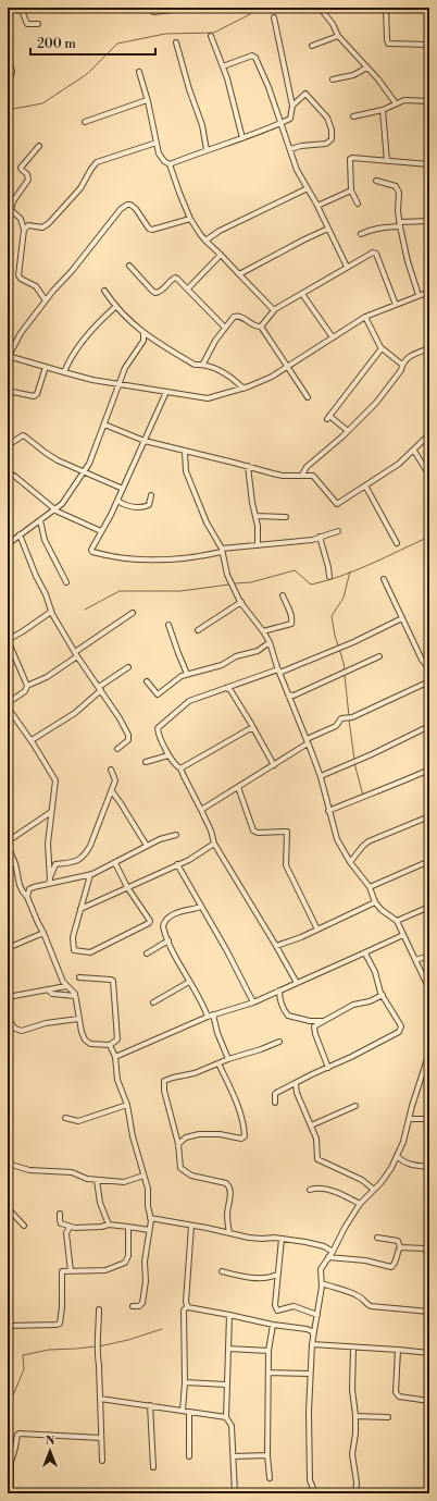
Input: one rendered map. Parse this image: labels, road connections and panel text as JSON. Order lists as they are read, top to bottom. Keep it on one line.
{"scale_bar":"200 m","north":"top"}
